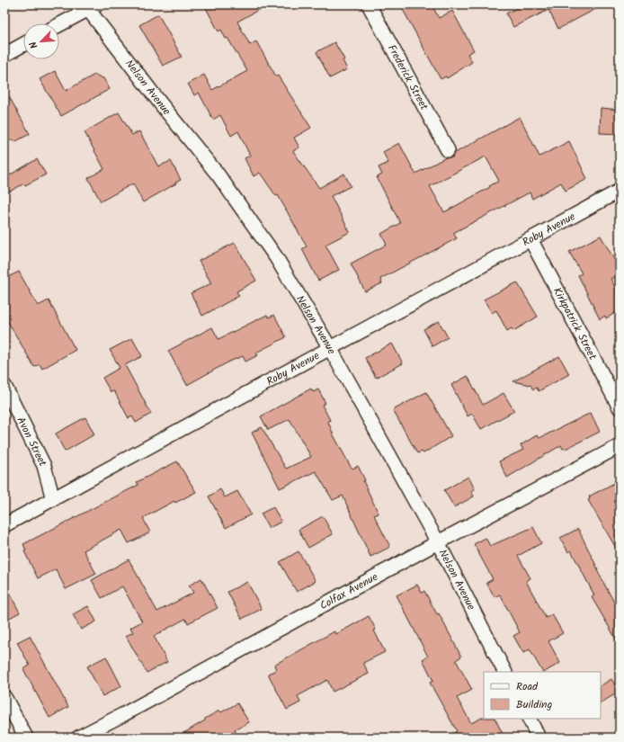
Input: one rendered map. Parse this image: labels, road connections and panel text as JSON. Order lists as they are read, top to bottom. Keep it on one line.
{"streets":{"street":["Frederick Street","Nelson Avenue","Roby Avenue","Kirkpatrick Street","Avon Street","Colfax Avenue"]},"crossings":[["Nelson Avenue","Roby Avenue"],["Nelson Avenue","Colfax Avenue"],["Roby Avenue","Kirkpatrick Street"],["Roby Avenue","Avon Street"]],"legend":["Road","Building"],"north":"bottom left"}
